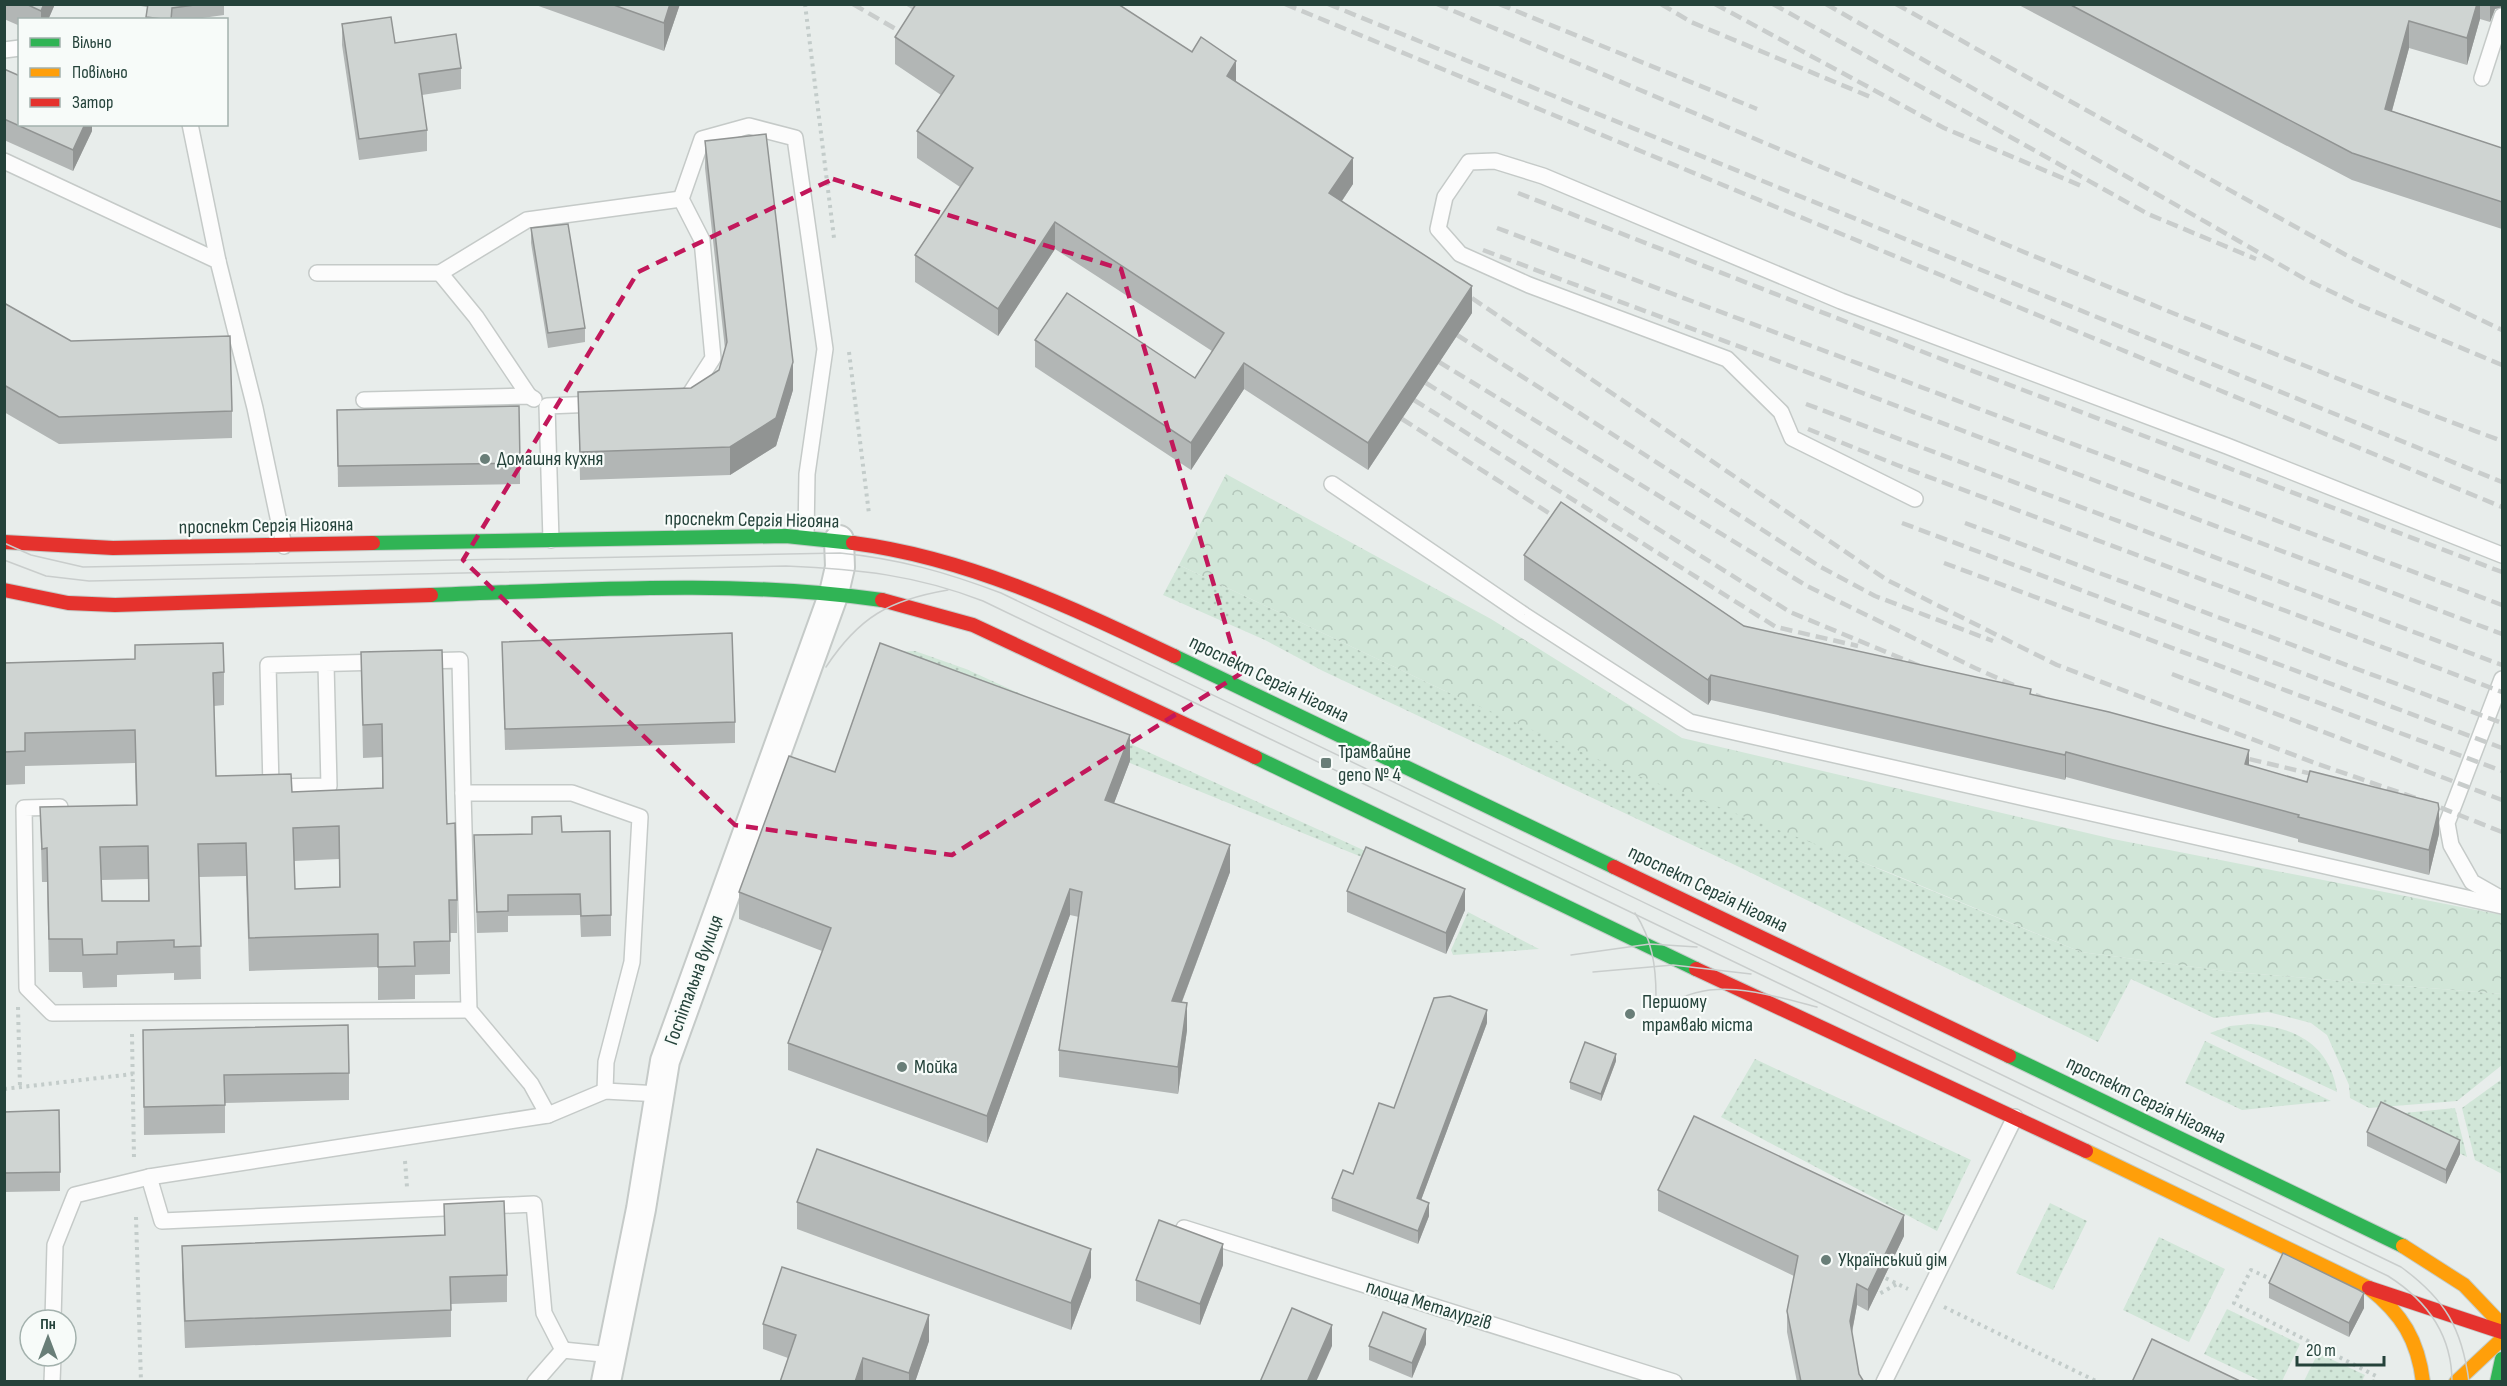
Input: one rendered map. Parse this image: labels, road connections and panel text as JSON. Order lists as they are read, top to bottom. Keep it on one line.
{"streets":{"main road":["проспект Сергія Нігояна"],"street":["Госпітальна вулиця"],"lane":["площа Металургів"]},"crossings":[["проспект Сергія Нігояна","Госпітальна вулиця"]],"places":{"other":["Домашня кухня","Першому трамваю міста","Мойка","Український дім"],"transit":["Трамвайне депо № 4"]},"legend":["Вільно","Повільно","Затор"],"scale_bar":"20 m","north":"top"}
